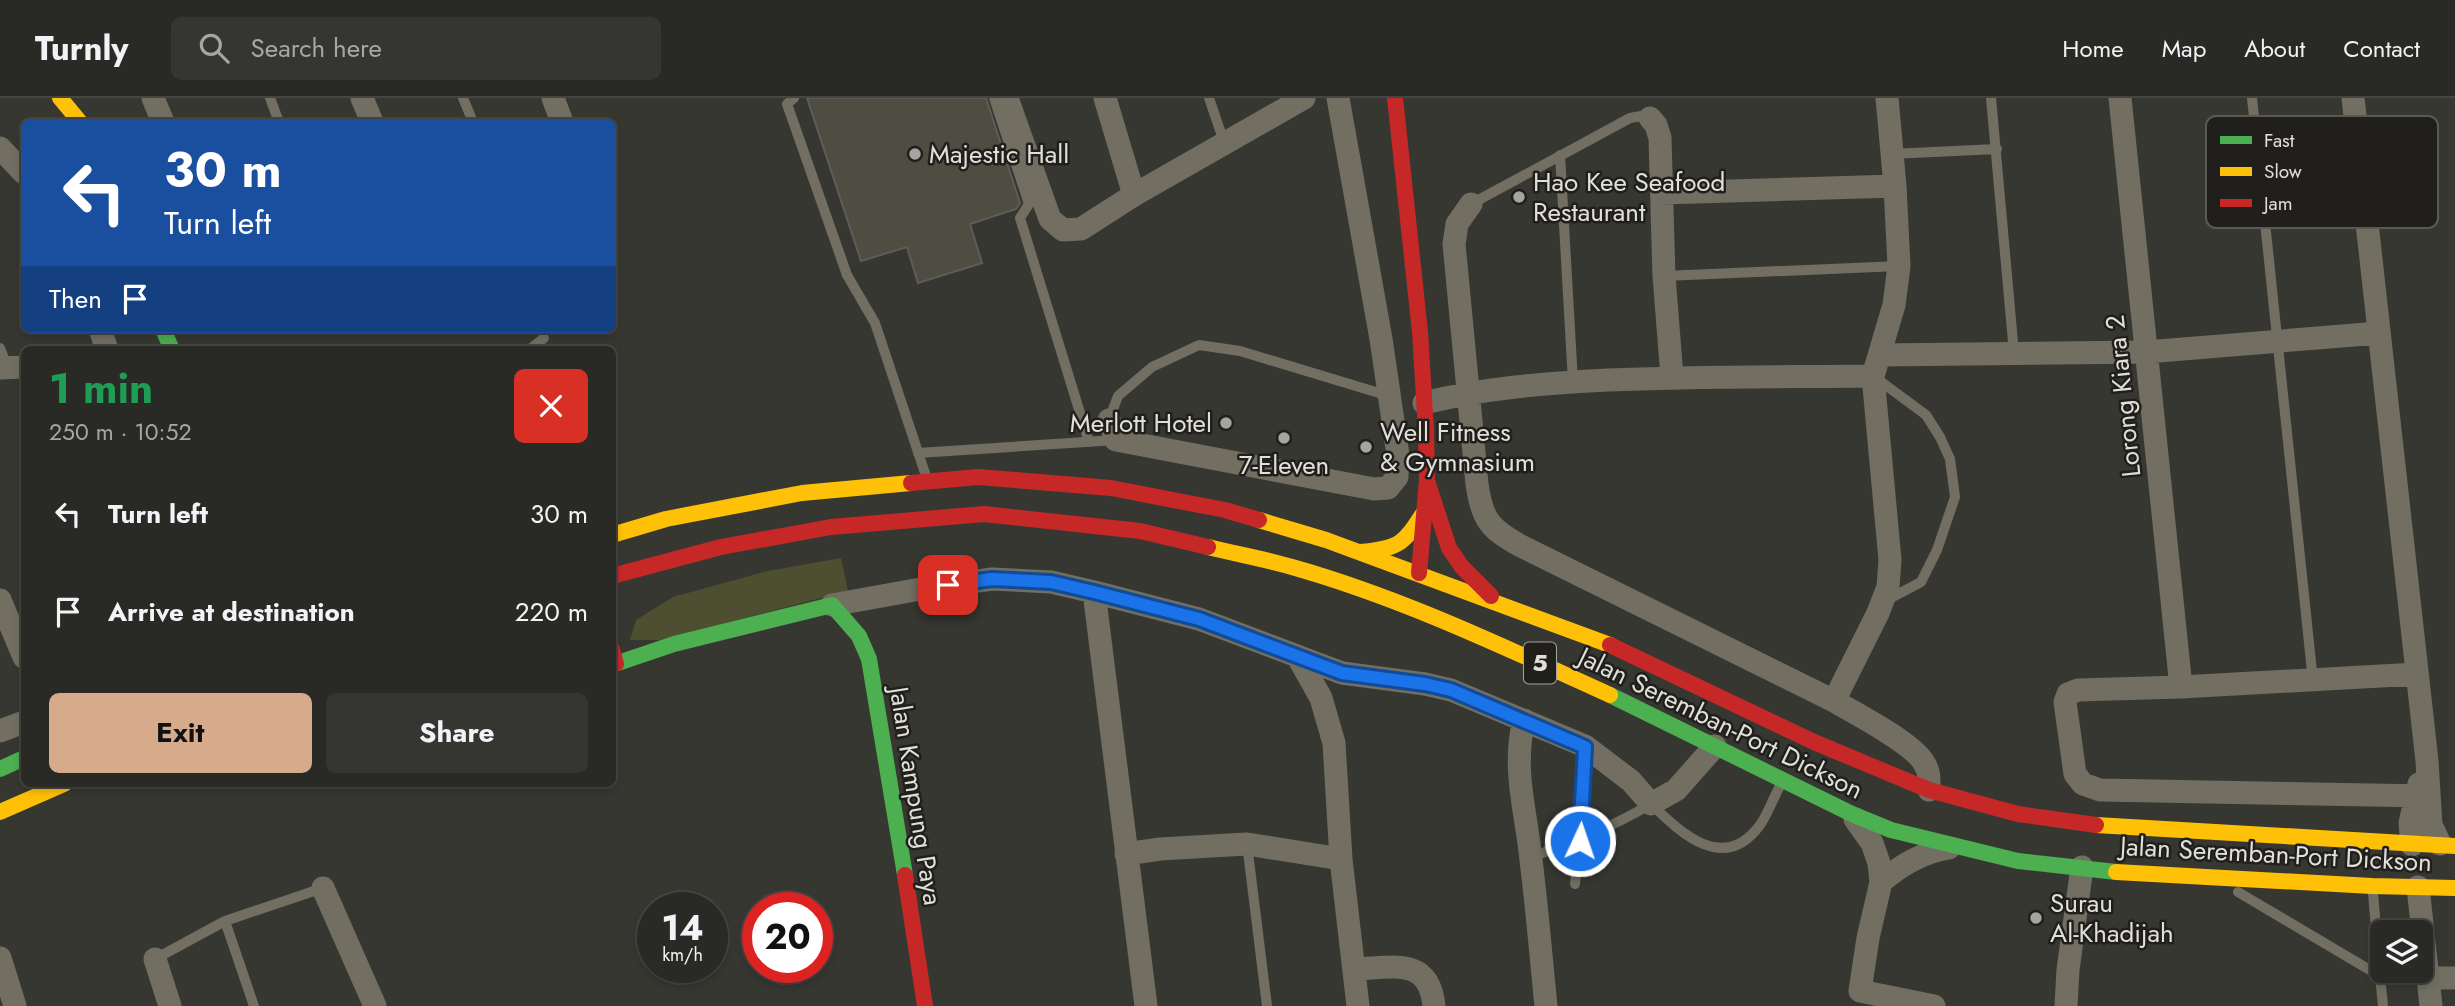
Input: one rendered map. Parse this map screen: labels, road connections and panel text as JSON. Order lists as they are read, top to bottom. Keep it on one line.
{"streets":{"main road":["5","Jalan Seremban-Port Dickson","Jalan Kampung Paya"],"street":["Lorong Kiara 2"]},"places":["Majestic Hall","Hao Kee Seafood Restaurant","Merlott Hotel","7-Eleven","Well Fitness & Gymnasium","Surau Al-Khadijah"],"legend":["Fast","Slow","Jam"],"page":{"header":"Turnly","search":"Search here","nav":["Home","Map","About","Contact"],"turn":["30 m","Turn left"],"then":"Then","heading":["1 min","250 m · 10:52"],"list":[{"name":"Turn left","value":"30 m"},{"name":"Arrive at destination","value":"220 m"}],"buttons":["Exit","Share"],"speed":"14 km/h","limit":"20"}}
